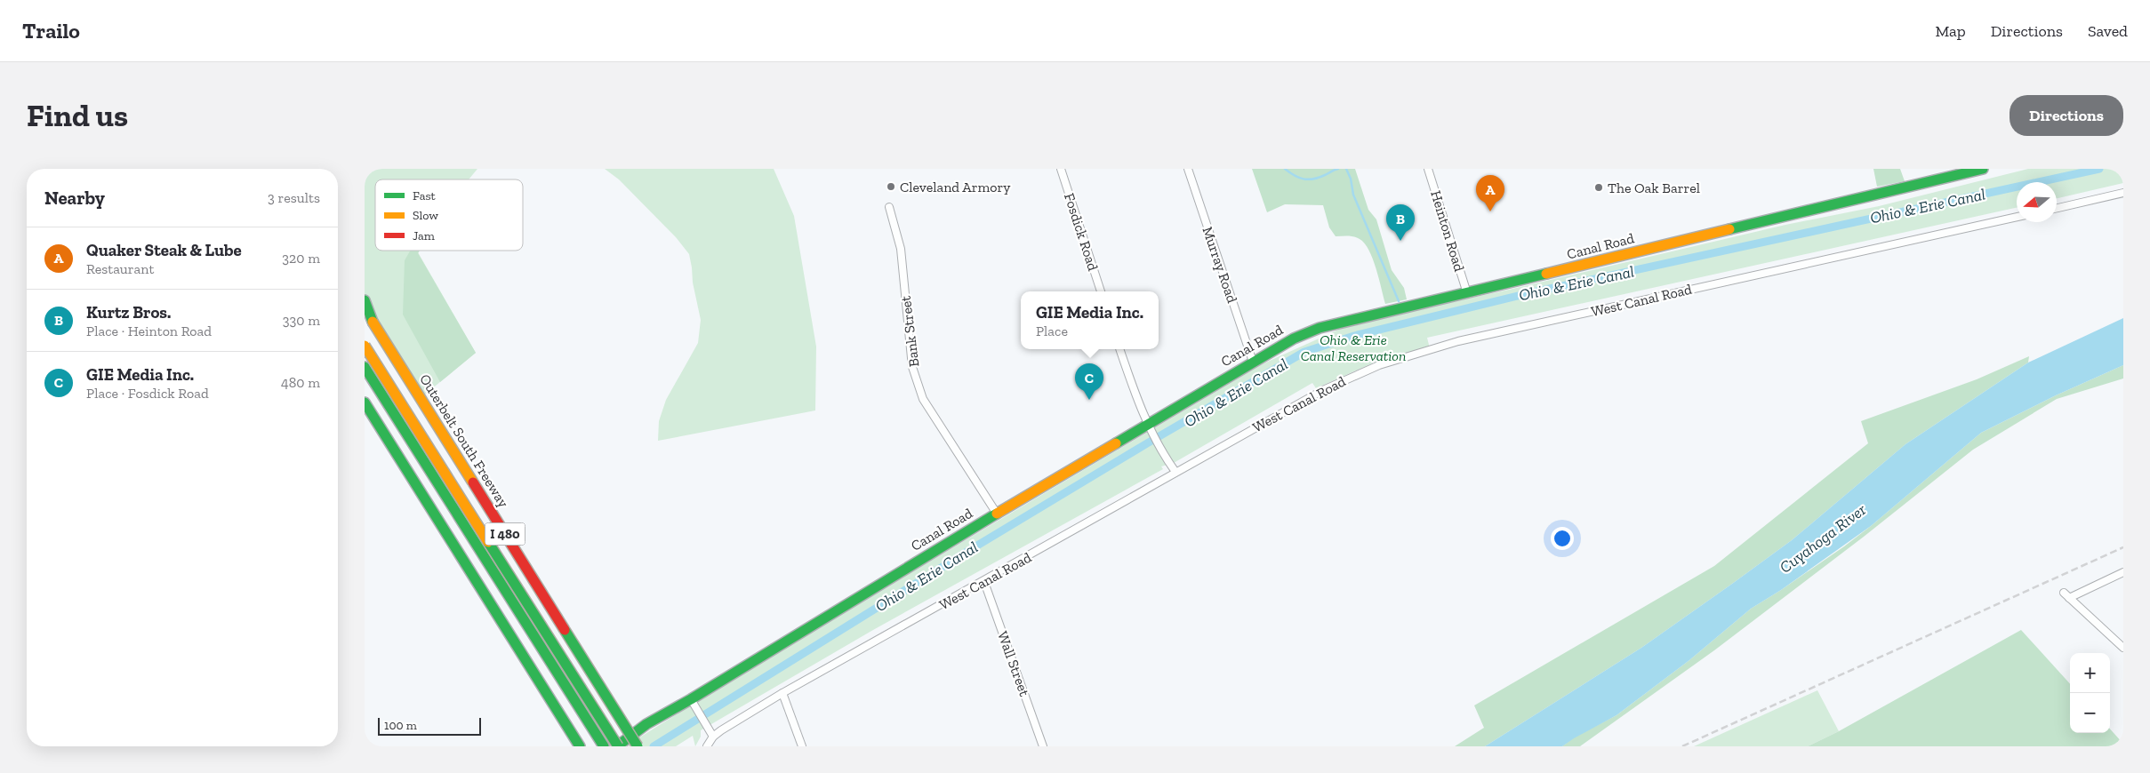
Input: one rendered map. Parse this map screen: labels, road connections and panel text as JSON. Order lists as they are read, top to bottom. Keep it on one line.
{"streets":{"main road":["Canal Road","Outerbelt South Freeway","I 480"],"street":["Heinton Road","Fosdick Road","Murray Road","West Canal Road","Bank Street","Wall Street"]},"crossings":[["Heinton Road","Canal Road"],["Canal Road","Murray Road"],["Canal Road","Bank Street"],["West Canal Road","Wall Street"]],"water":["Ohio & Erie Canal","Cuyahoga River"],"parks":["Ohio & Erie Canal Reservation"],"places":["Cleveland Armory","The Oak Barrel"],"legend":["Fast","Slow","Jam"],"scale_bar":"100 m","north":"left","page":{"header":"Trailo","nav":["Map","Directions","Saved"],"buttons":"Directions","title":"Find us","heading":["Nearby","3 results"],"pins":["A","B","C"],"list":[{"mark":"A","name":"Quaker Steak & Lube","note":"Restaurant","value":"320 m"},{"mark":"B","name":"Kurtz Bros.","note":"Place · Heinton Road","value":"330 m"},{"mark":"C","name":"GIE Media Inc.","note":"Place · Fosdick Road","value":"480 m"}],"popup":["GIE Media Inc.","Place"],"map_buttons":["+","−"],"scale":"100 m"}}
